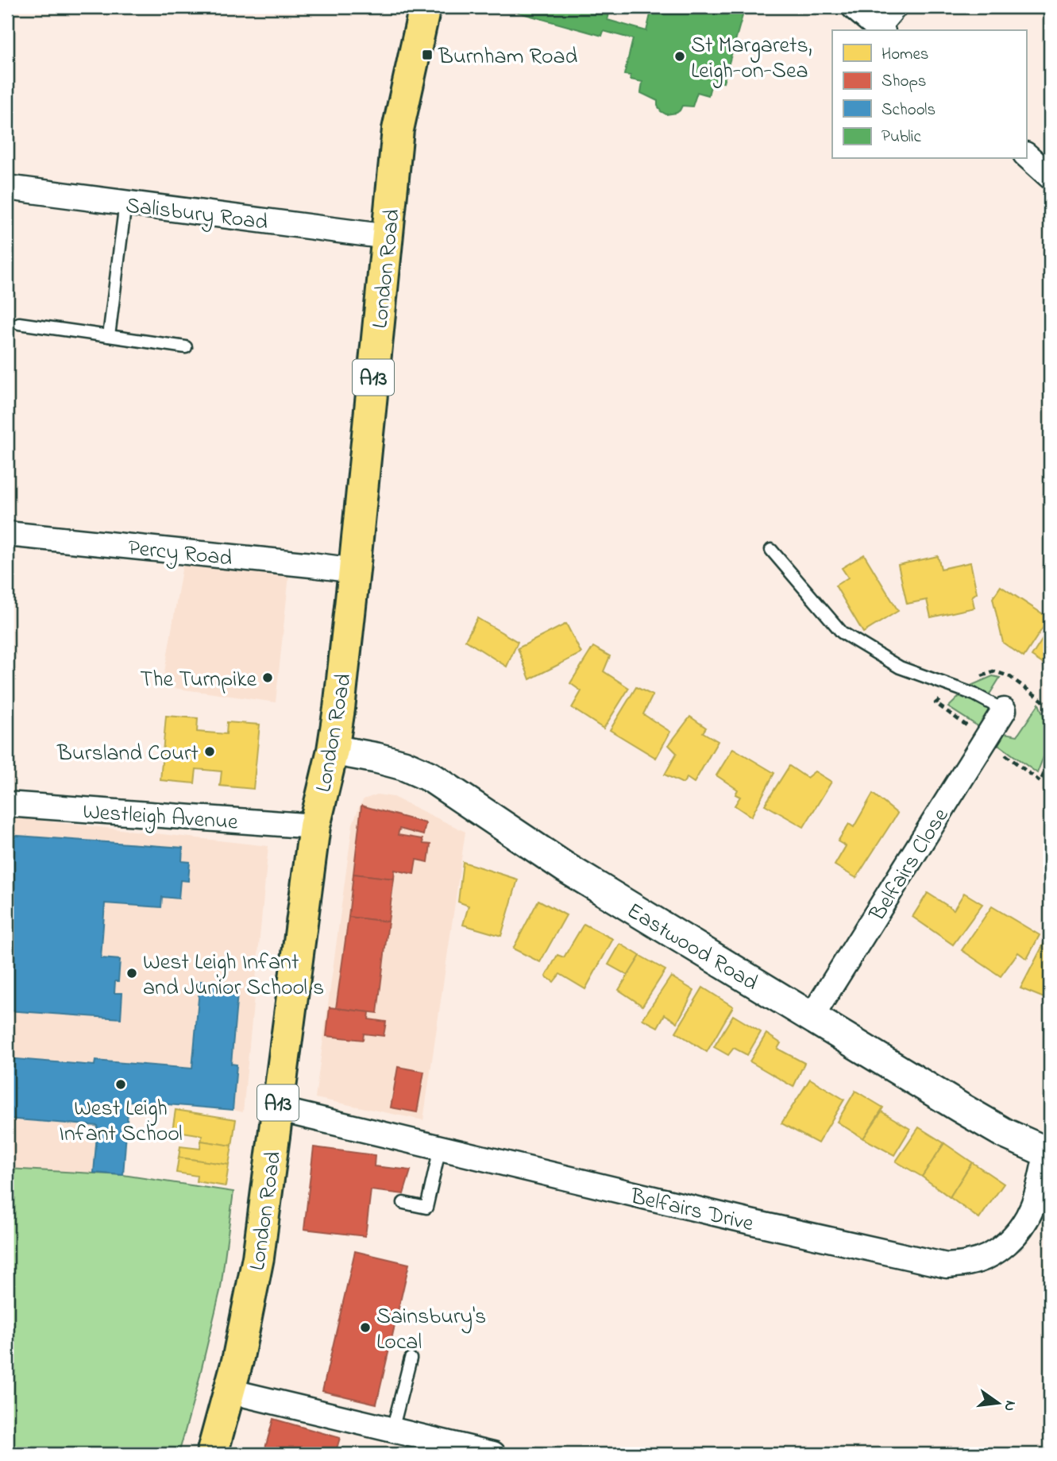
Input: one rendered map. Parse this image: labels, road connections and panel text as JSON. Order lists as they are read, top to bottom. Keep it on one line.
{"streets":{"main road":["London Road","A13"],"street":["Salisbury Road","Percy Road","Westleigh Avenue","Belfairs Close","Eastwood Road","Belfairs Drive"]},"crossings":[["Salisbury Road","London Road"],["London Road","Percy Road"],["London Road","Westleigh Avenue"],["London Road","Eastwood Road"],["London Road","Belfairs Drive"],["Belfairs Close","Eastwood Road"],["Eastwood Road","Belfairs Drive"]],"places":{"transit":["Burnham Road"],"other":["St Margarets, Leigh-on-Sea","The Turnpike","Bursland Court","West Leigh Infant and Junior School s","West Leigh Infant School","Sainsbury's Local"]},"legend":["Homes","Shops","Schools","Public"],"north":"right"}
